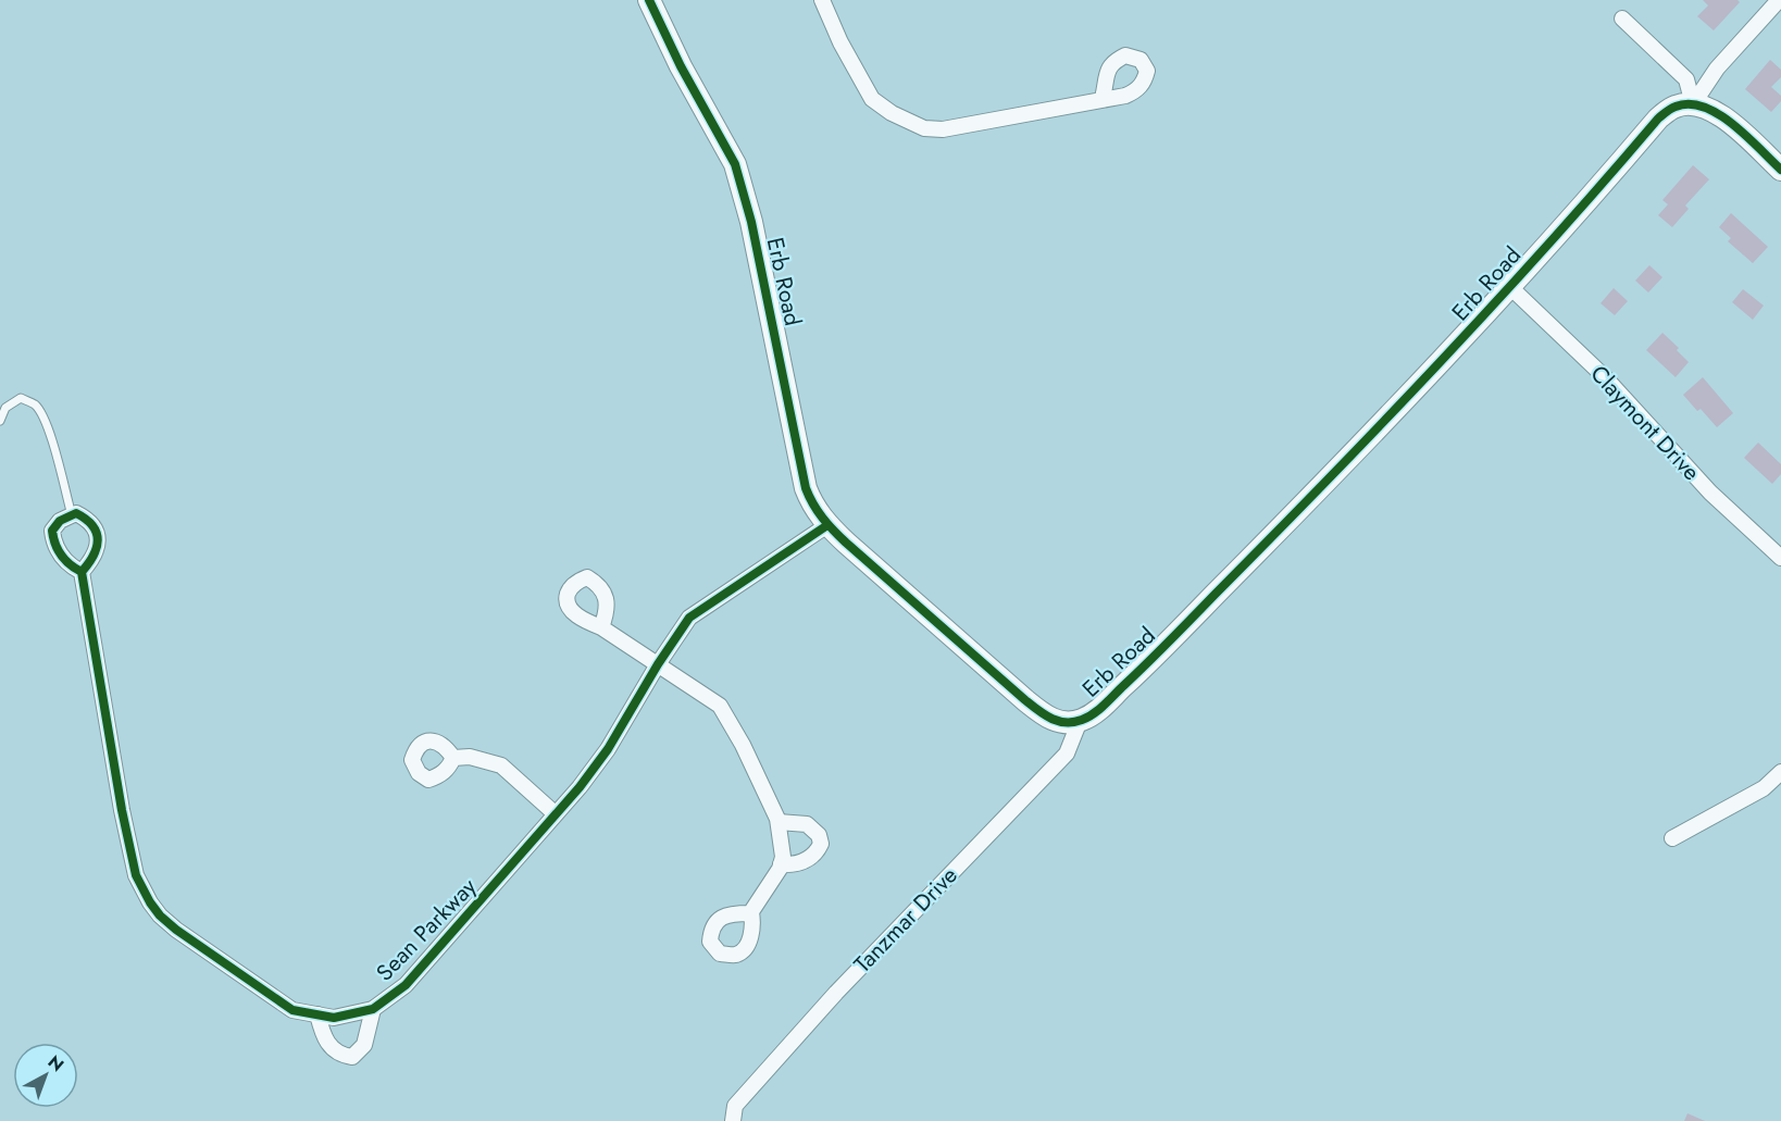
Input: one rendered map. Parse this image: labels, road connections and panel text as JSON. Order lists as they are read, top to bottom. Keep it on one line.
{"streets":{"street":["Erb Road","Claymont Drive","Tanzmar Drive","Sean Parkway"]},"crossings":[["Erb Road","Claymont Drive"],["Erb Road","Tanzmar Drive"],["Erb Road","Sean Parkway"]],"north":"top right"}
